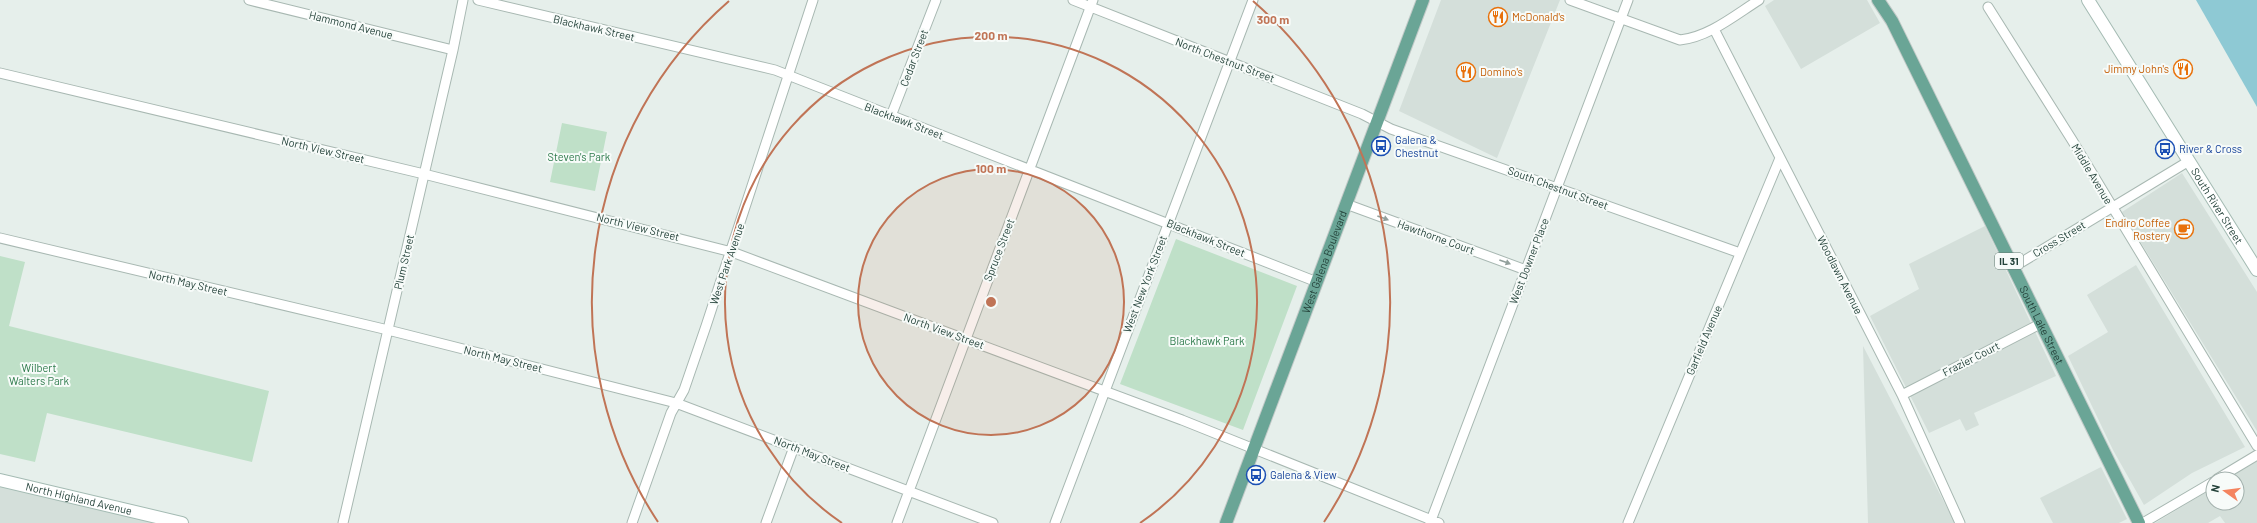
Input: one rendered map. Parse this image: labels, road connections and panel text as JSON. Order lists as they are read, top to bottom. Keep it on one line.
{"streets":{"main road":["IL 31","West Galena Boulevard","South Lake Street"],"street":["Hammond Avenue","Blackhawk Street","Cedar Street","North Chestnut Street","North View Street","Middle Avenue","South Chestnut Street","South River Street","Hawthorne Court","Cross Street","Spruce Street","West Downer Place","Plum Street","West Park Avenue","Woodlawn Avenue","North May Street","West New York Street","Garfield Avenue","Frazier Court","North Highland Avenue"]},"crossings":[["Hammond Avenue","Plum Street"],["Blackhawk Street","Cedar Street"],["Blackhawk Street","Spruce Street"],["Blackhawk Street","West Galena Boulevard"],["Blackhawk Street","West Park Avenue"],["Blackhawk Street","West New York Street"],["North Chestnut Street","South Chestnut Street"],["North Chestnut Street","Spruce Street"],["North Chestnut Street","West Galena Boulevard"],["North Chestnut Street","West New York Street"],["North View Street","Spruce Street"],["North View Street","West Downer Place"],["North View Street","Plum Street"],["North View Street","West Galena Boulevard"],["North View Street","West Park Avenue"],["North View Street","West New York Street"],["Middle Avenue","Cross Street"],["South Chestnut Street","West Downer Place"],["South Chestnut Street","West Galena Boulevard"],["South Chestnut Street","Garfield Avenue"],["South River Street","Cross Street"],["Hawthorne Court","West Downer Place"],["Hawthorne Court","West Galena Boulevard"],["Cross Street","South Lake Street"],["Spruce Street","North May Street"],["Plum Street","North May Street"],["West Park Avenue","North May Street"],["Woodlawn Avenue","Garfield Avenue"],["Woodlawn Avenue","Frazier Court"],["South Lake Street","Frazier Court"]],"one_way":["Hawthorne Court"],"parks":["Steven's Park","Blackhawk Park","Wilbert Walters Park"],"places":{"restaurant":["McDonald's","Jimmy John's","Domino's"],"bus stop":["Galena & Chestnut","River & Cross","Galena & View"],"cafe":["Endiro Coffee Rostery"]},"north":"left","rings":["300 m","200 m","100 m"]}
